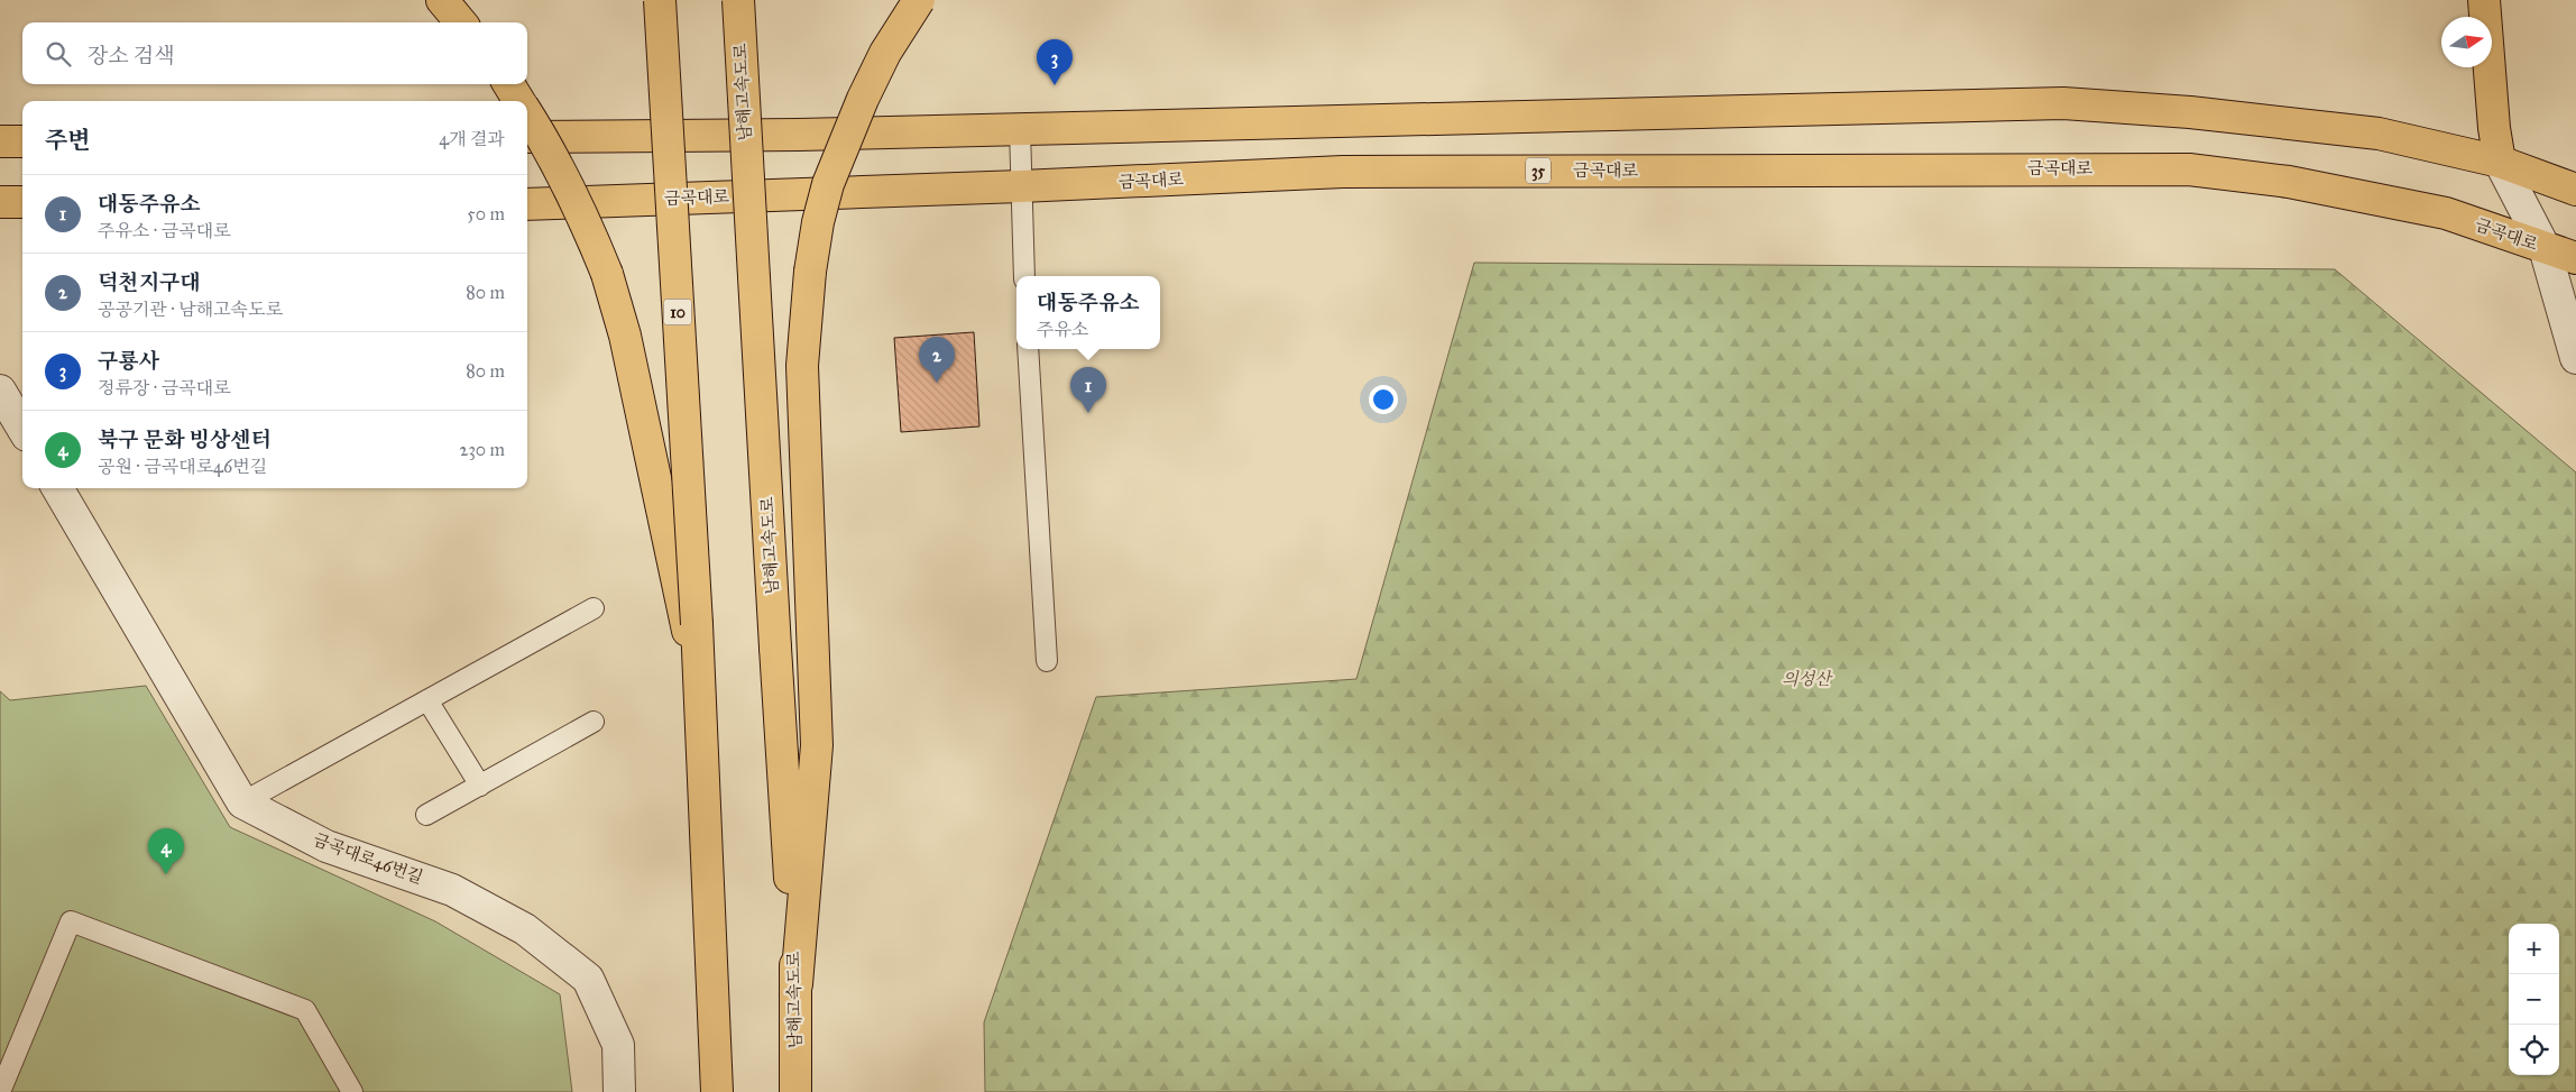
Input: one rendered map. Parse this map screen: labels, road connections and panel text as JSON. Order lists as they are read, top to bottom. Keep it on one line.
{"streets":{"main road":["남해고속도로","금곡대로","35","10"],"street":["금곡대로46번길"]},"parks":["의성산"],"north":"right","page":{"search":"장소 검색","pins":["3","2","1","4"],"heading":["주변","4개 결과"],"list":[{"mark":"1","name":"대동주유소","note":"주유소 · 금곡대로","value":"50 m"},{"mark":"2","name":"덕천지구대","note":"공공기관 · 남해고속도로","value":"80 m"},{"mark":"3","name":"구룡사","note":"정류장 · 금곡대로","value":"80 m"},{"mark":"4","name":"북구 문화 빙상센터","note":"공원 · 금곡대로46번길","value":"230 m"}],"popup":["대동주유소","주유소"],"map_buttons":["+","−"]}}
